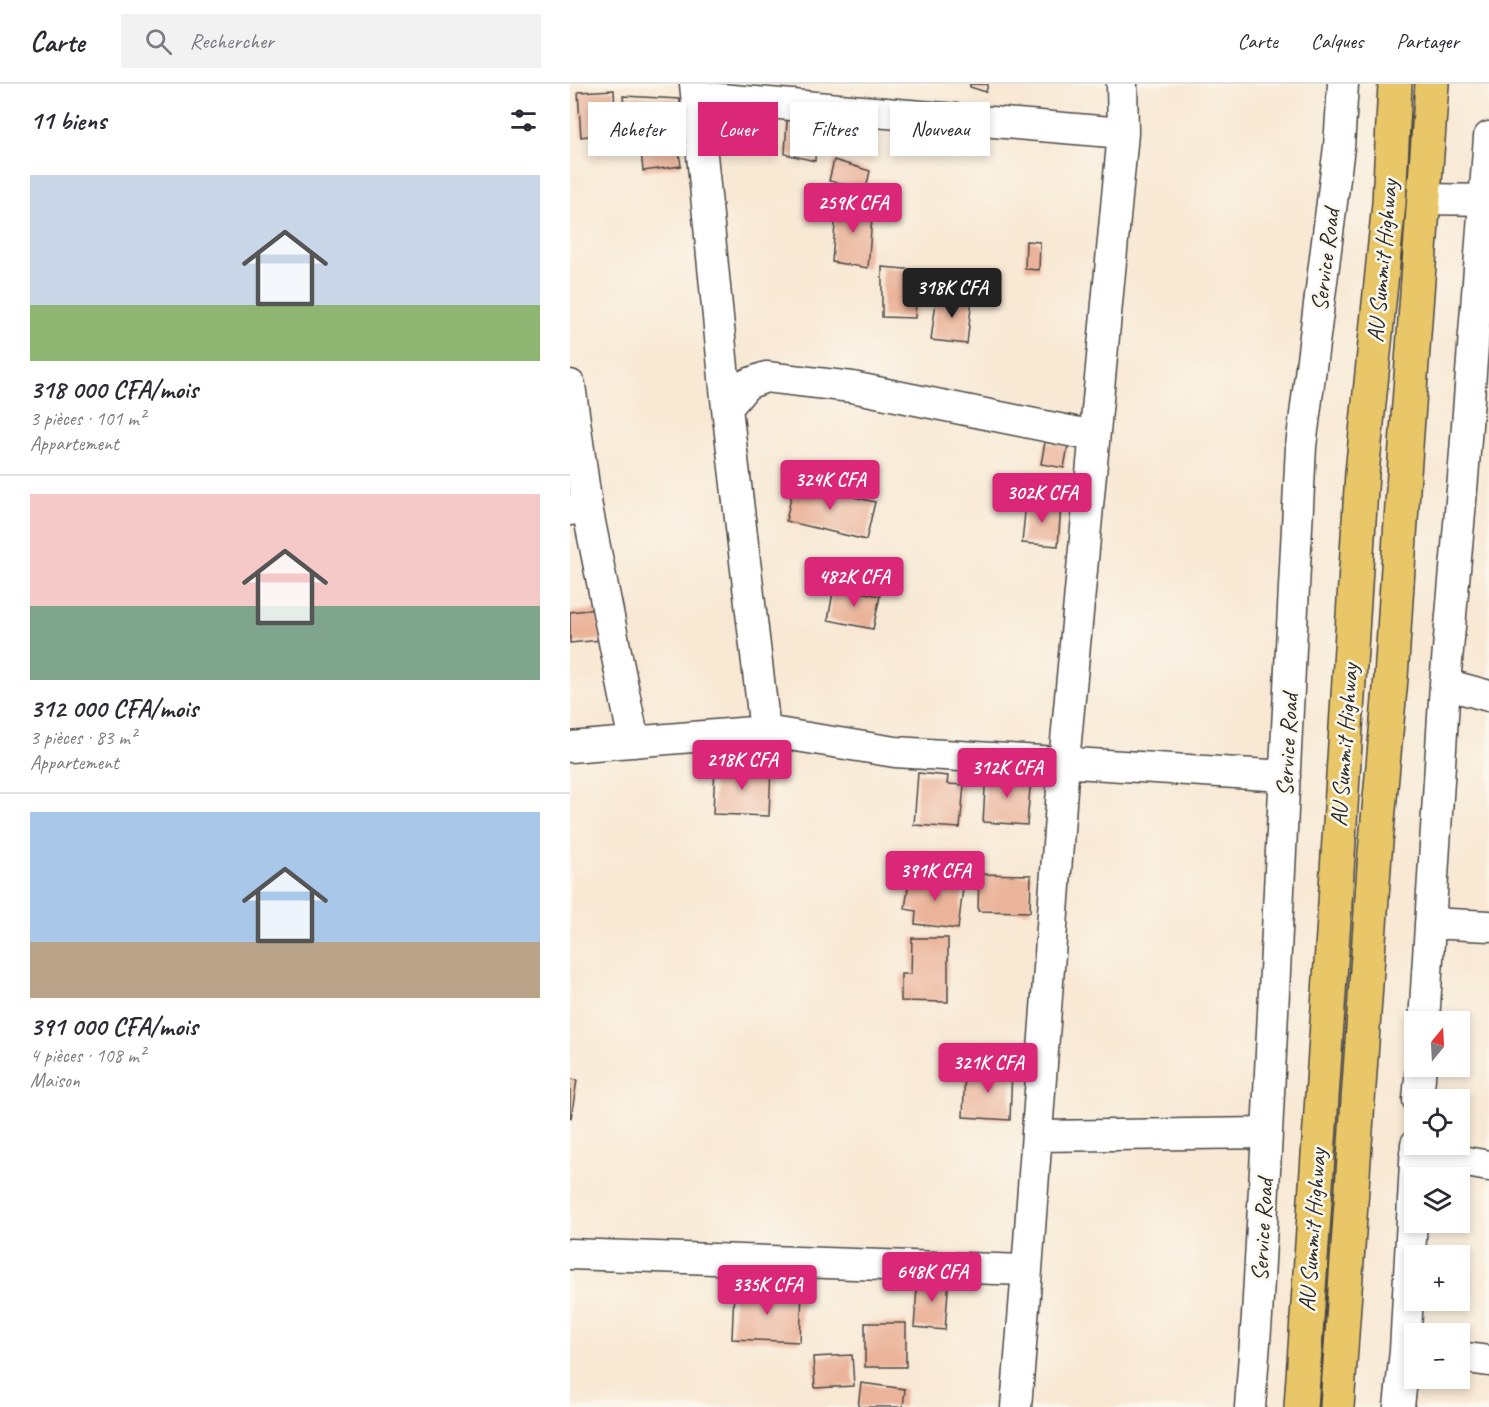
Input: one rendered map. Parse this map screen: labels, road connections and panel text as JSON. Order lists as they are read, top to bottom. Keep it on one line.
{"streets":{"main road":["AU Summit Highway"],"street":["Service Road"]},"north":"top","page":{"header":"Carte","search":"Rechercher","nav":["Carte","Calques","Partager"],"heading":"11 biens","chip":["Acheter","Louer","Filtres","Nouveau"],"list":[{"name":"318 000 CFA/mois","note":"3 pièces · 101 m² · Appartement"},{"name":"312 000 CFA/mois","note":"3 pièces · 83 m² · Appartement"},{"name":"391 000 CFA/mois","note":"4 pièces · 108 m² · Maison"}],"price":["259K CFA","318K CFA","324K CFA","302K CFA","482K CFA","218K CFA","312K CFA","391K CFA","321K CFA","648K CFA","335K CFA"],"map_buttons":["+","−"]}}
